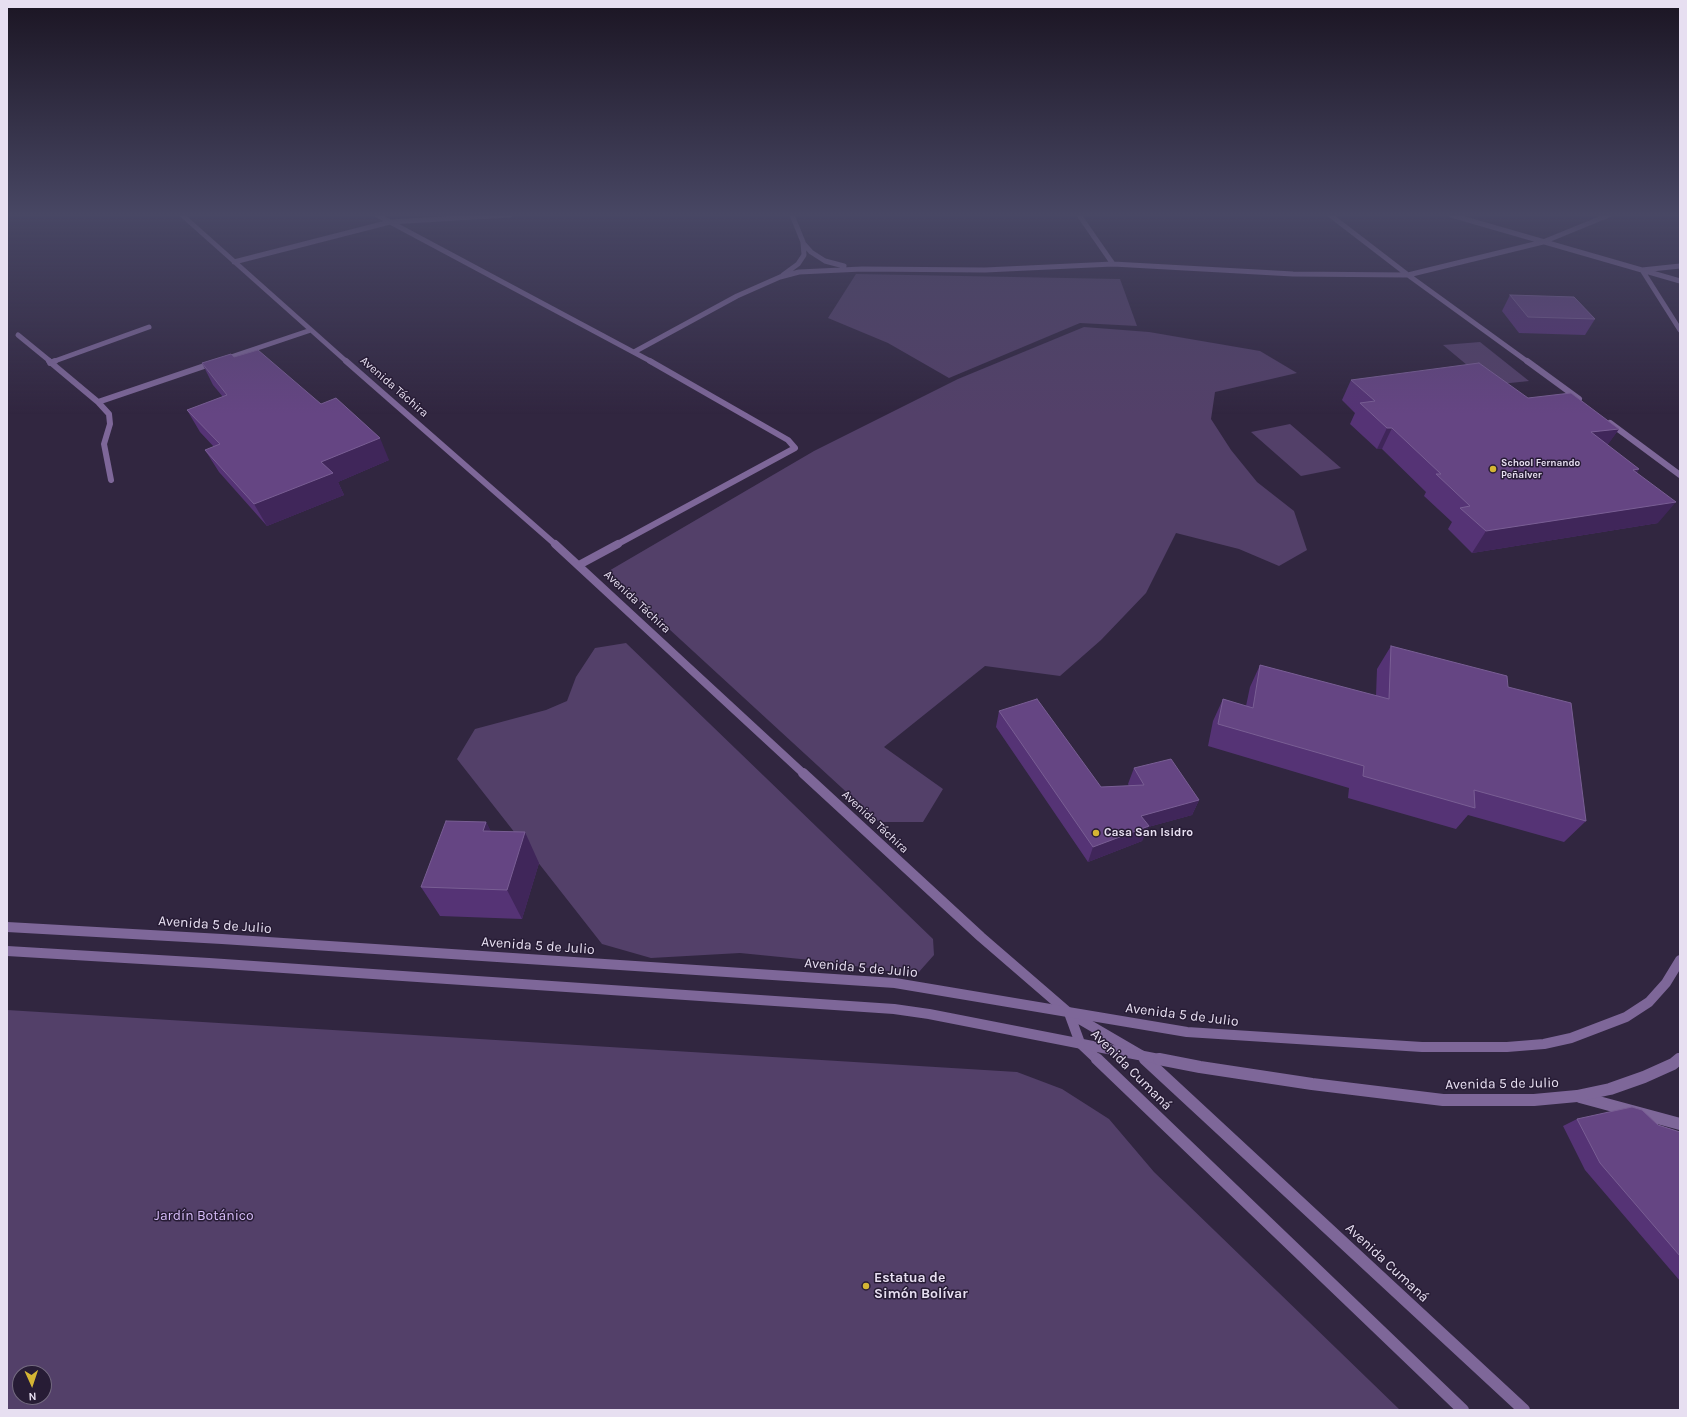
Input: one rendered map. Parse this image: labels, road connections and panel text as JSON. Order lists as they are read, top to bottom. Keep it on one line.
{"streets":{"street":["Avenida Táchira","Avenida 5 de Julio","Avenida Cumaná"]},"crossings":[["Avenida Táchira","Avenida 5 de Julio"],["Avenida Táchira","Avenida Cumaná"],["Avenida 5 de Julio","Avenida Cumaná"]],"parks":["Jardín Botánico"],"places":["School Fernando Peñalver","Casa San Isidro","Estatua de Simón Bolívar"],"north":"bottom"}
